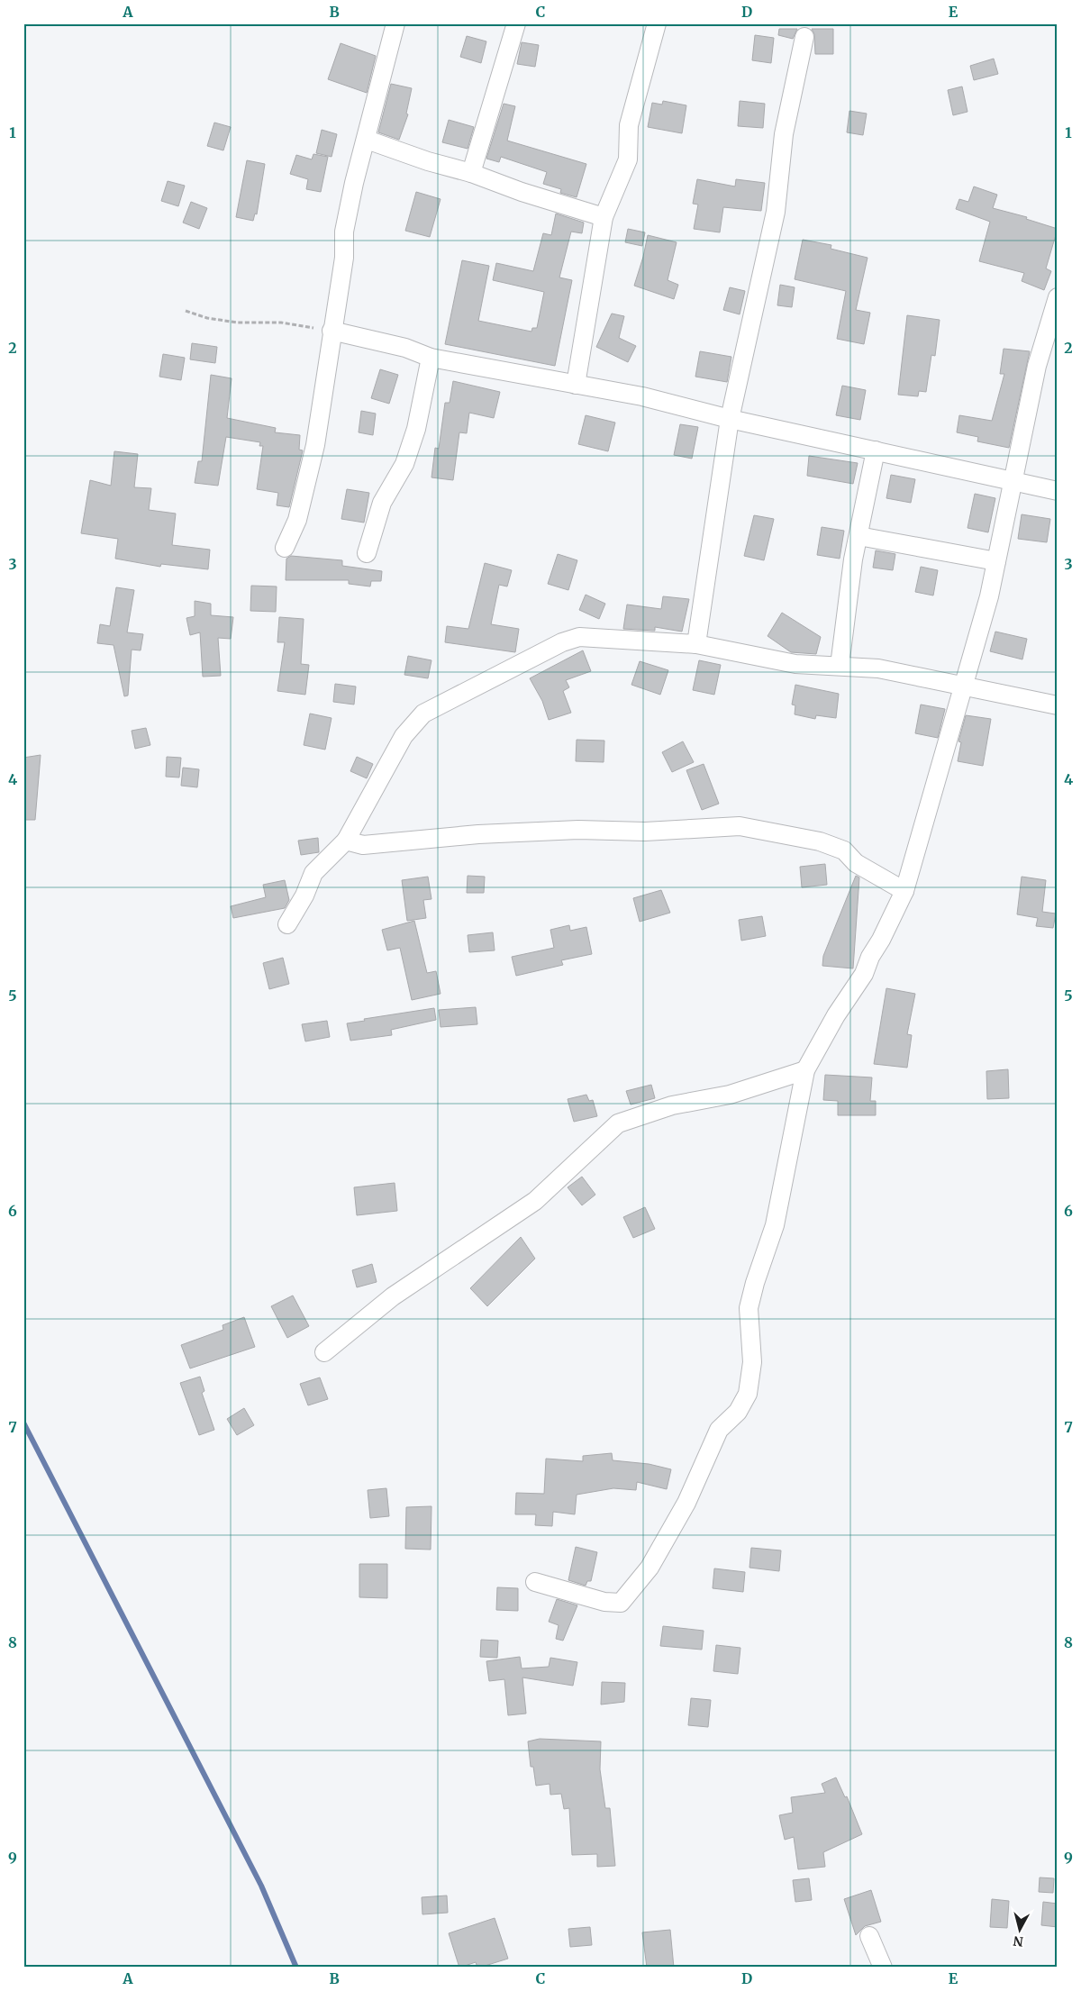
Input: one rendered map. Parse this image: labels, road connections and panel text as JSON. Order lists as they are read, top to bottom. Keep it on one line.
{"north":"bottom","grid":{"columns":["A","B","C","D","E"],"rows":["1","2","3","4","5","6","7","8","9"]}}
